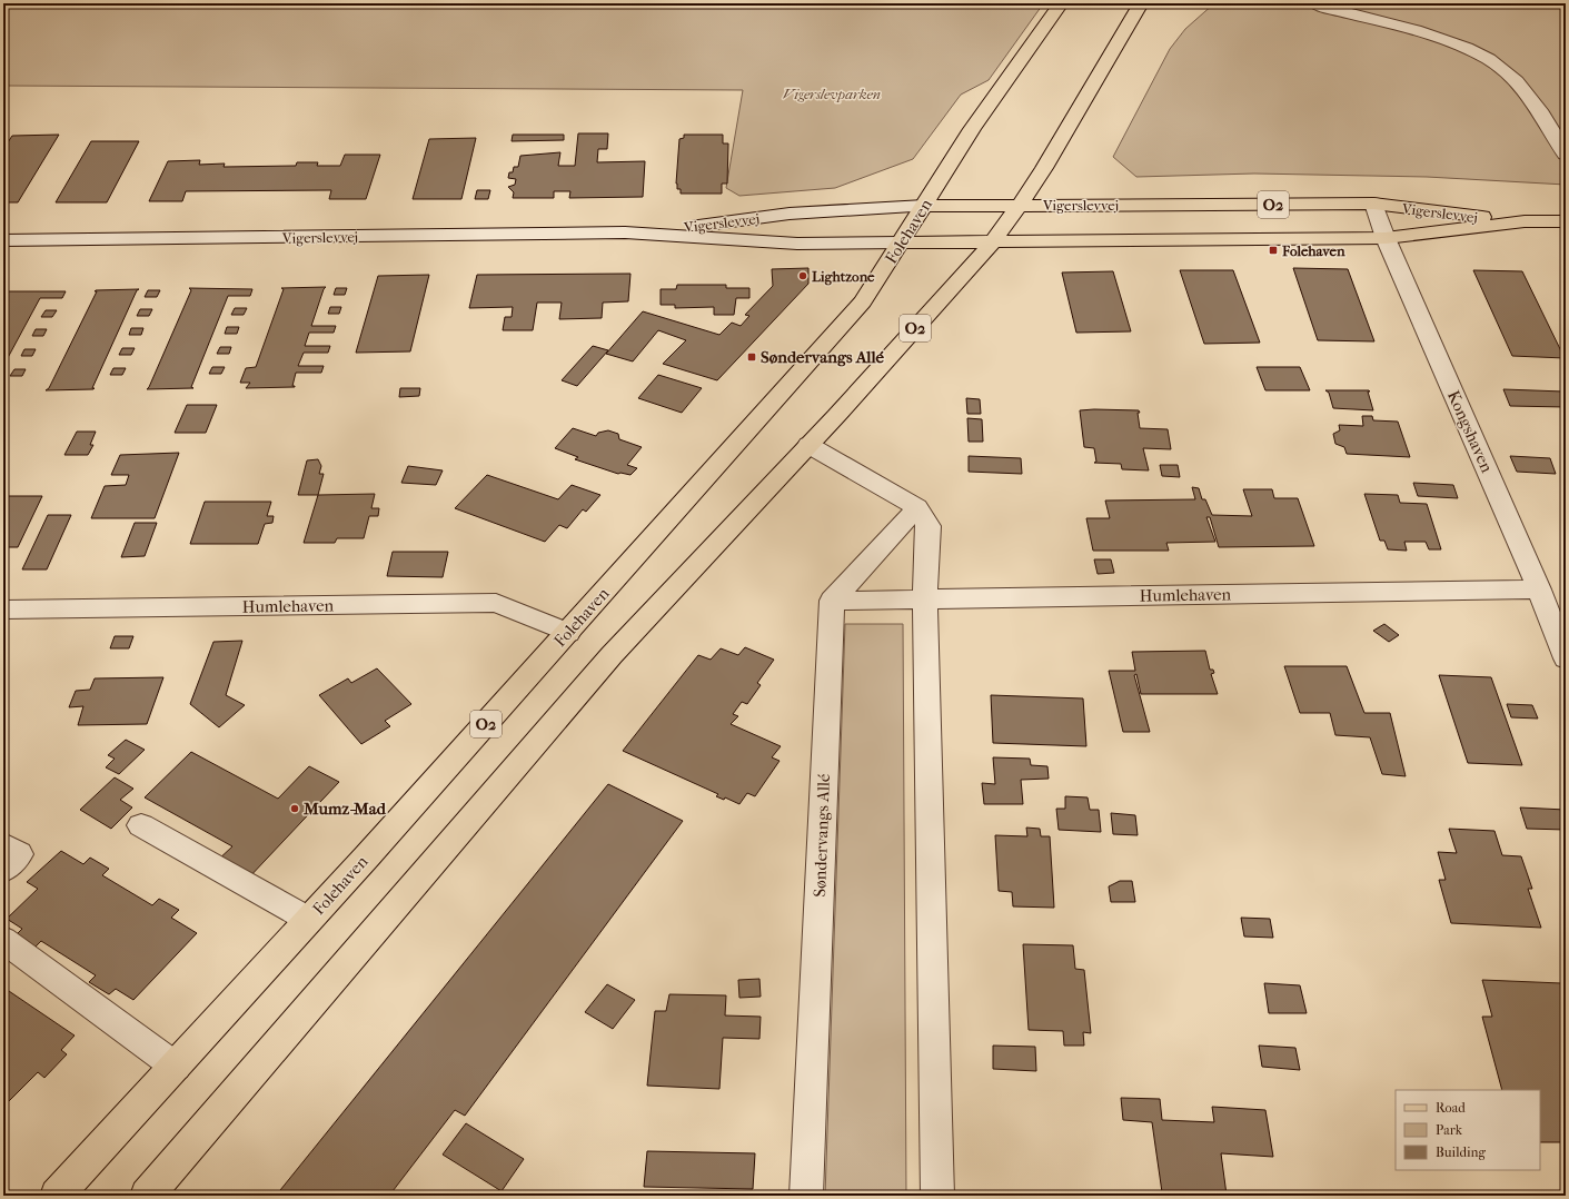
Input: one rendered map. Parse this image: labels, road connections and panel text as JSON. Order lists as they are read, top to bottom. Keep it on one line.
{"streets":{"main road":["Vigerslevvej","O2","Folehaven"],"street":["Kongshaven","Humlehaven","Søndervangs Allé"]},"crossings":[["Vigerslevvej","O2"],["Vigerslevvej","Folehaven"],["Vigerslevvej","Kongshaven"],["Folehaven","Humlehaven"],["Kongshaven","Humlehaven"],["Humlehaven","Søndervangs Allé"]],"parks":["Vigerslevparken"],"places":{"transit":["Folehaven","Søndervangs Allé"],"other":["Lightzone","Mumz-Mad"]},"legend":["Road","Park","Building"]}
